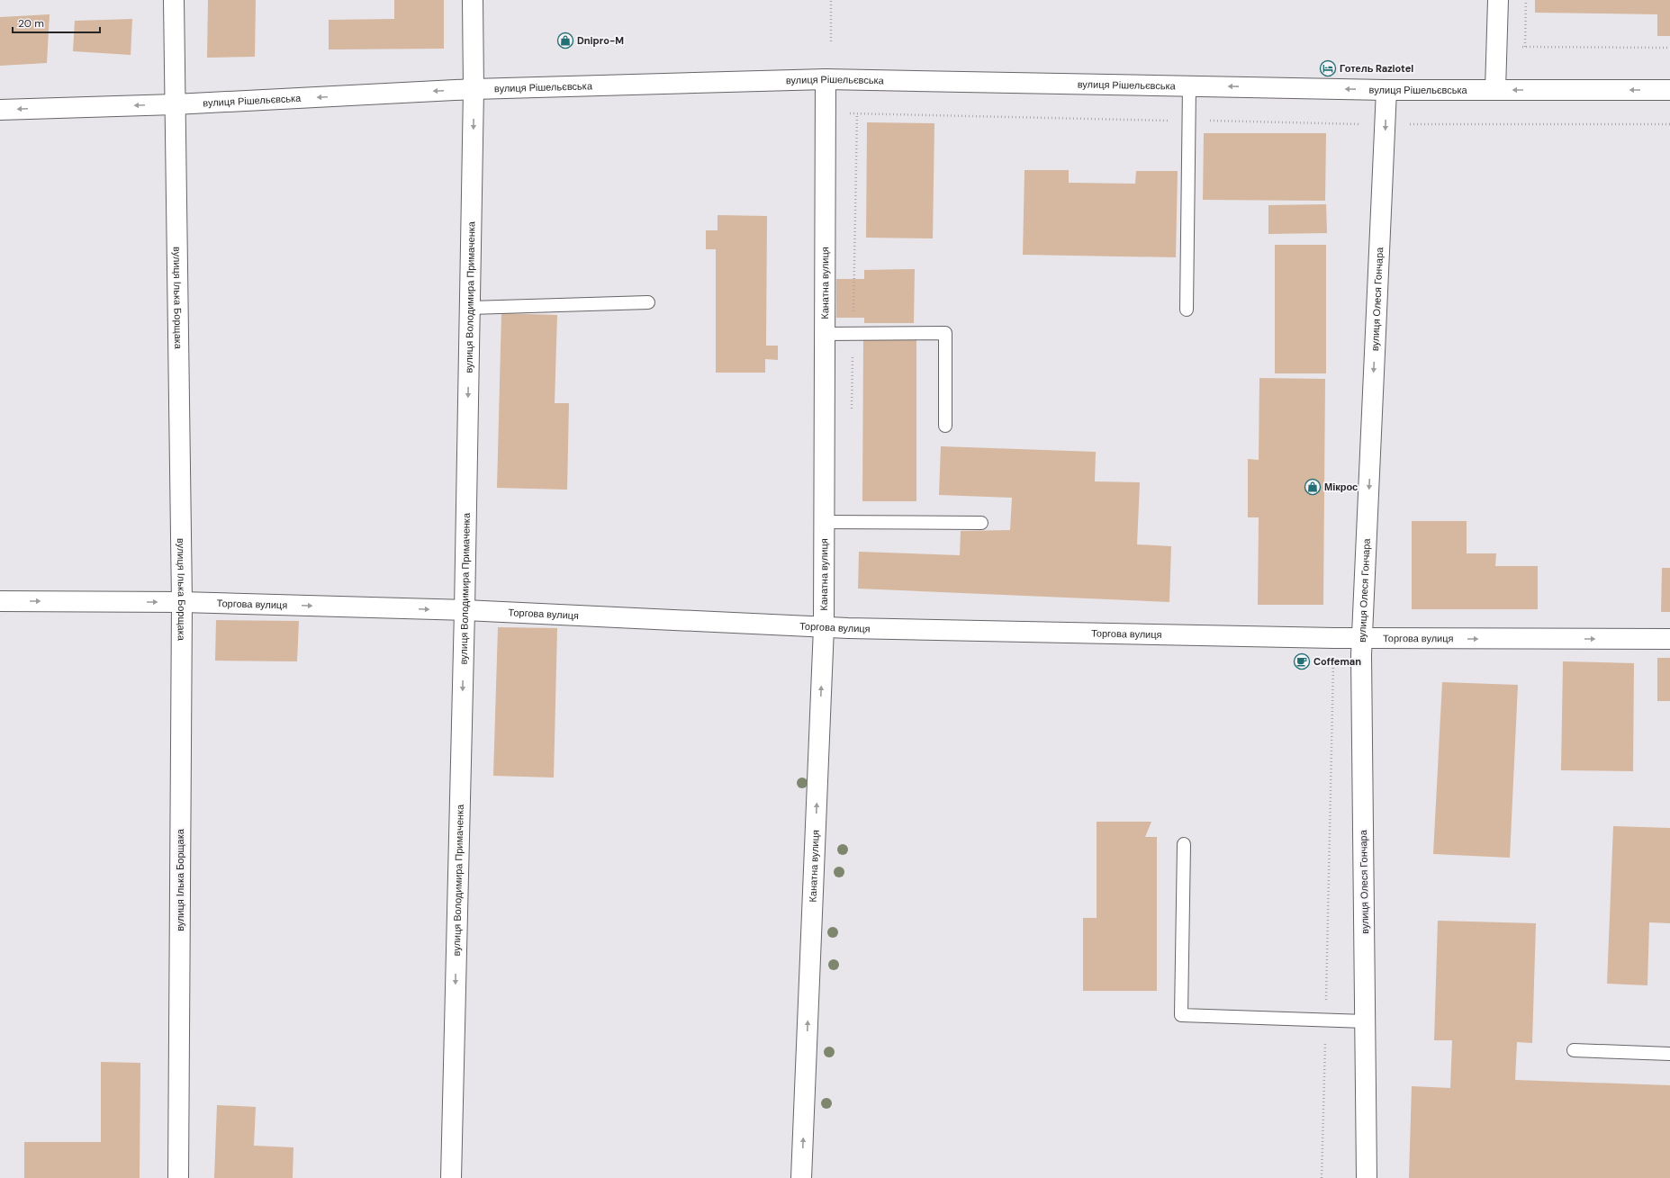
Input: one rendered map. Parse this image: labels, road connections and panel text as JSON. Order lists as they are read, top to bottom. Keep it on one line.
{"streets":{"street":["вулиця Рішельєвська","Канатна вулиця","вулиця Ілька Борщака","вулиця Володимира Примаченка","вулиця Олеся Гончара","Торгова вулиця"]},"crossings":[["вулиця Рішельєвська","Канатна вулиця"],["вулиця Рішельєвська","вулиця Ілька Борщака"],["вулиця Рішельєвська","вулиця Володимира Примаченка"],["вулиця Рішельєвська","вулиця Олеся Гончара"],["Канатна вулиця","Торгова вулиця"],["вулиця Ілька Борщака","Торгова вулиця"],["вулиця Володимира Примаченка","Торгова вулиця"],["вулиця Олеся Гончара","Торгова вулиця"]],"one_way":["вулиця Рішельєвська","Канатна вулиця","вулиця Володимира Примаченка","вулиця Олеся Гончара","Торгова вулиця"],"places":{"shop":["Dnipro-M","Мікрос"],"hotel":["Готель Raziotel"],"cafe":["Coffeman"]},"scale_bar":"20 m"}
